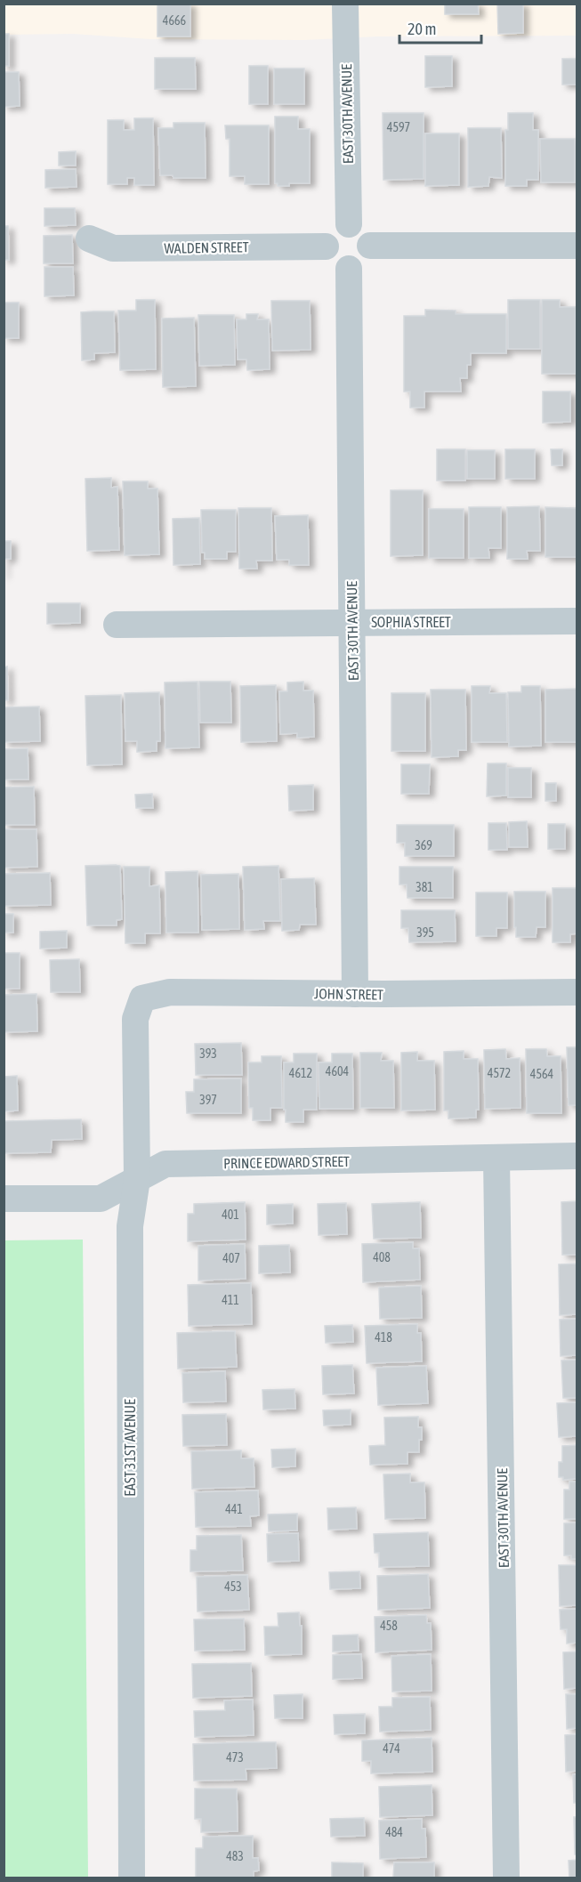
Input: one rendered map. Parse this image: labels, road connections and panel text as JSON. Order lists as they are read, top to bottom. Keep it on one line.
{"streets":{"street":["EAST 30TH AVENUE","WALDEN STREET","SOPHIA STREET","JOHN STREET","PRINCE EDWARD STREET","EAST 31ST AVENUE"]},"crossings":[["EAST 30TH AVENUE","WALDEN STREET"],["EAST 30TH AVENUE","SOPHIA STREET"],["EAST 30TH AVENUE","JOHN STREET"],["EAST 30TH AVENUE","PRINCE EDWARD STREET"],["JOHN STREET","EAST 31ST AVENUE"],["PRINCE EDWARD STREET","EAST 31ST AVENUE"]],"house_numbers":["4666","4597","369","381","395","393","4604","4612","4572","4564","397","401","408","407","411","418","441","453","458","474","473","484","483"],"scale_bar":"20 m"}
